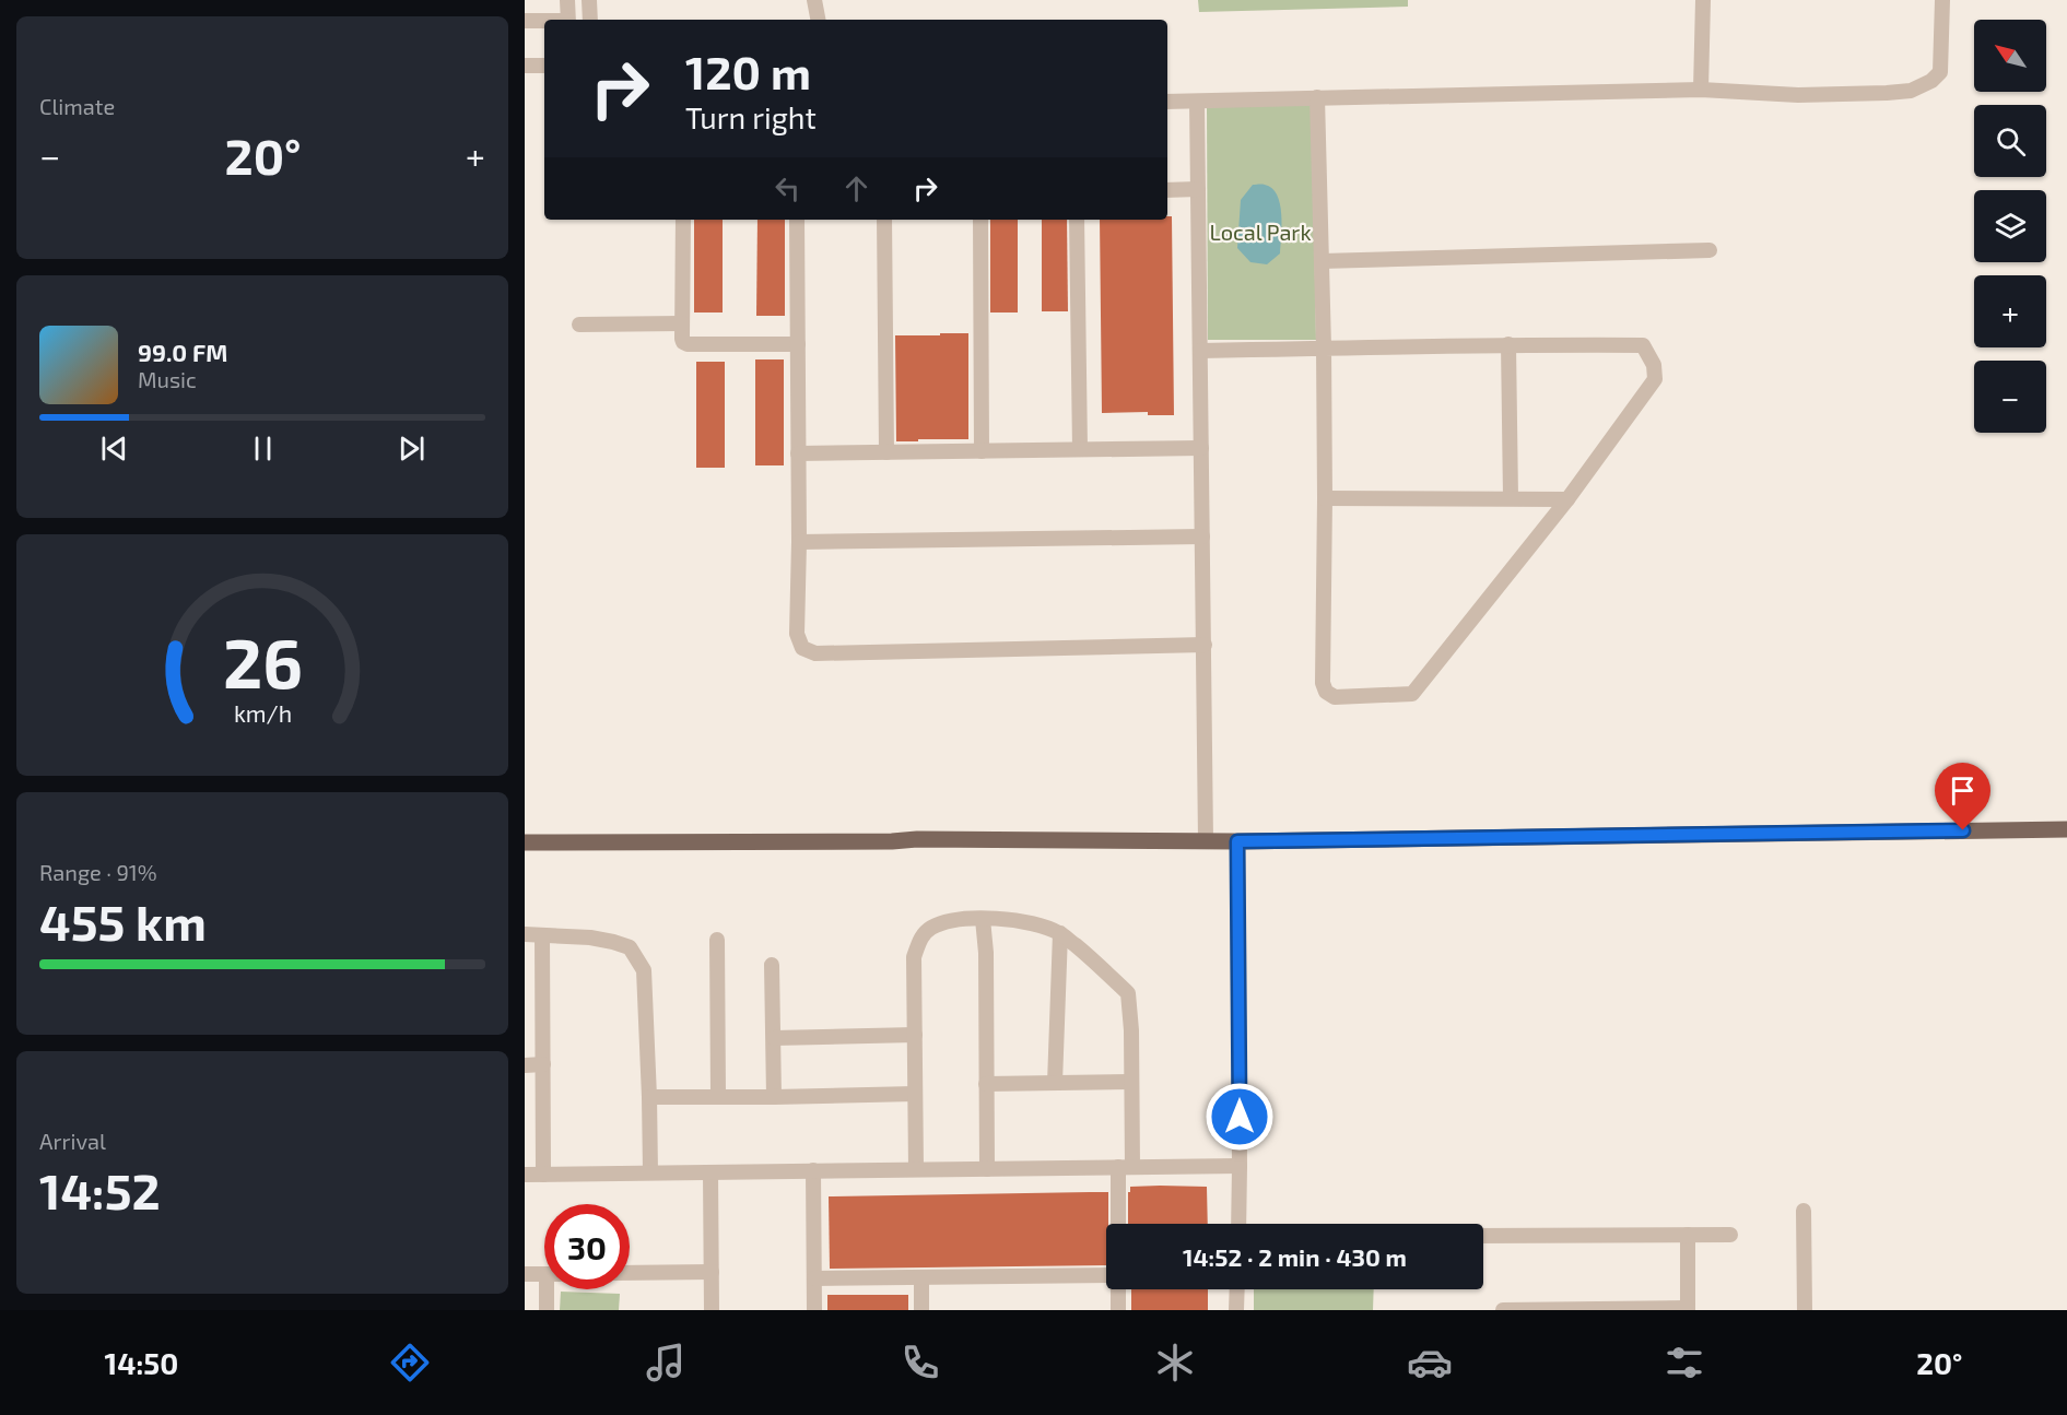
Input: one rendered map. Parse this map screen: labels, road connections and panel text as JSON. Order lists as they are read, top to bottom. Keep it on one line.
{"parks":["Local Park"],"north":"top left","page":{"tile":["Climate",["Range · 91%","455 km"],["Arrival","14:52"]],"map_buttons":["+","−"],"turn":["120 m","Turn right"],"heat":["−","20°","+"],"song":["99.0 FM","Music"],"limit":"30","trip":"14:52 · 2 min · 430 m","tabs":["14:50","20°"],"gauge":["26","km/h"]}}
